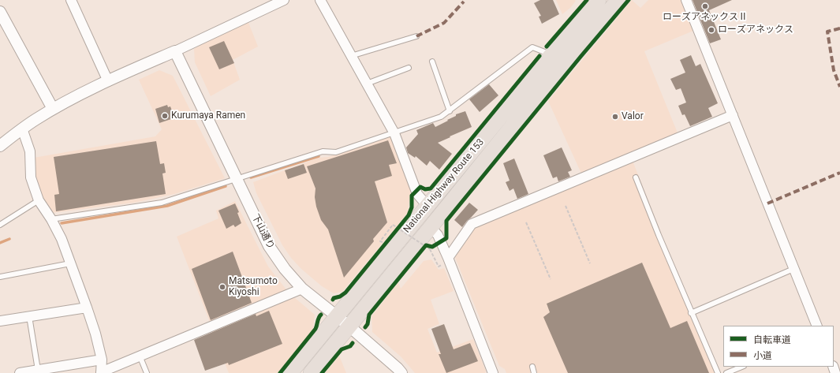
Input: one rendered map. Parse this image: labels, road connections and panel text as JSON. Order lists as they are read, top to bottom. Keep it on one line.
{"streets":{"highway":["National Highway Route 153"],"street":["下山通り"]},"crossings":[["National Highway Route 153","下山通り"]],"places":["ローズアネックスⅡ","ローズアネックス","Kurumaya Ramen","Valor","Matsumoto Kiyoshi"],"legend":["自転車道","小道"]}
